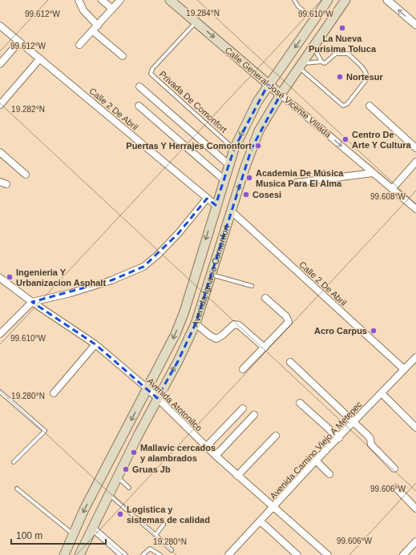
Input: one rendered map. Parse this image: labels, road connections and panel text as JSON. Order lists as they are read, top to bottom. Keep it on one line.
{"streets":{"main road":["Calle General José Vicente Villada","Avenida Ignacio Comonfort"],"street":["Calle 2 De Abril","Avenida Atotonilco","Avenida Camino Viejo A Metepec"],"lane":["Privada De Comonfort"]},"crossings":[["Calle General José Vicente Villada","Privada De Comonfort"],["Calle General José Vicente Villada","Avenida Ignacio Comonfort"],["Privada De Comonfort","Avenida Ignacio Comonfort"],["Calle 2 De Abril","Avenida Ignacio Comonfort"],["Calle 2 De Abril","Avenida Camino Viejo A Metepec"],["Avenida Ignacio Comonfort","Avenida Atotonilco"],["Avenida Atotonilco","Avenida Camino Viejo A Metepec"]],"one_way":["Calle General José Vicente Villada"],"places":["La Nueva Purisima Toluca","Nortesur","Centro De Arte Y Cultura","Puertas Y Herrajes Comonfort","Academia De Música Musica Para El Alma","Cosesi","Ingenieria Y Urbanizacion Asphalt","Acro Carpus","Mallavic cercados y alambrados","Gruas Jb","Logistica y sistemas de calidad"],"scale_bar":"100 m","coordinates":["19.284°N","99.612°W","99.610°W","19.282°N","99.608°W","19.280°N","99.606°W"]}
